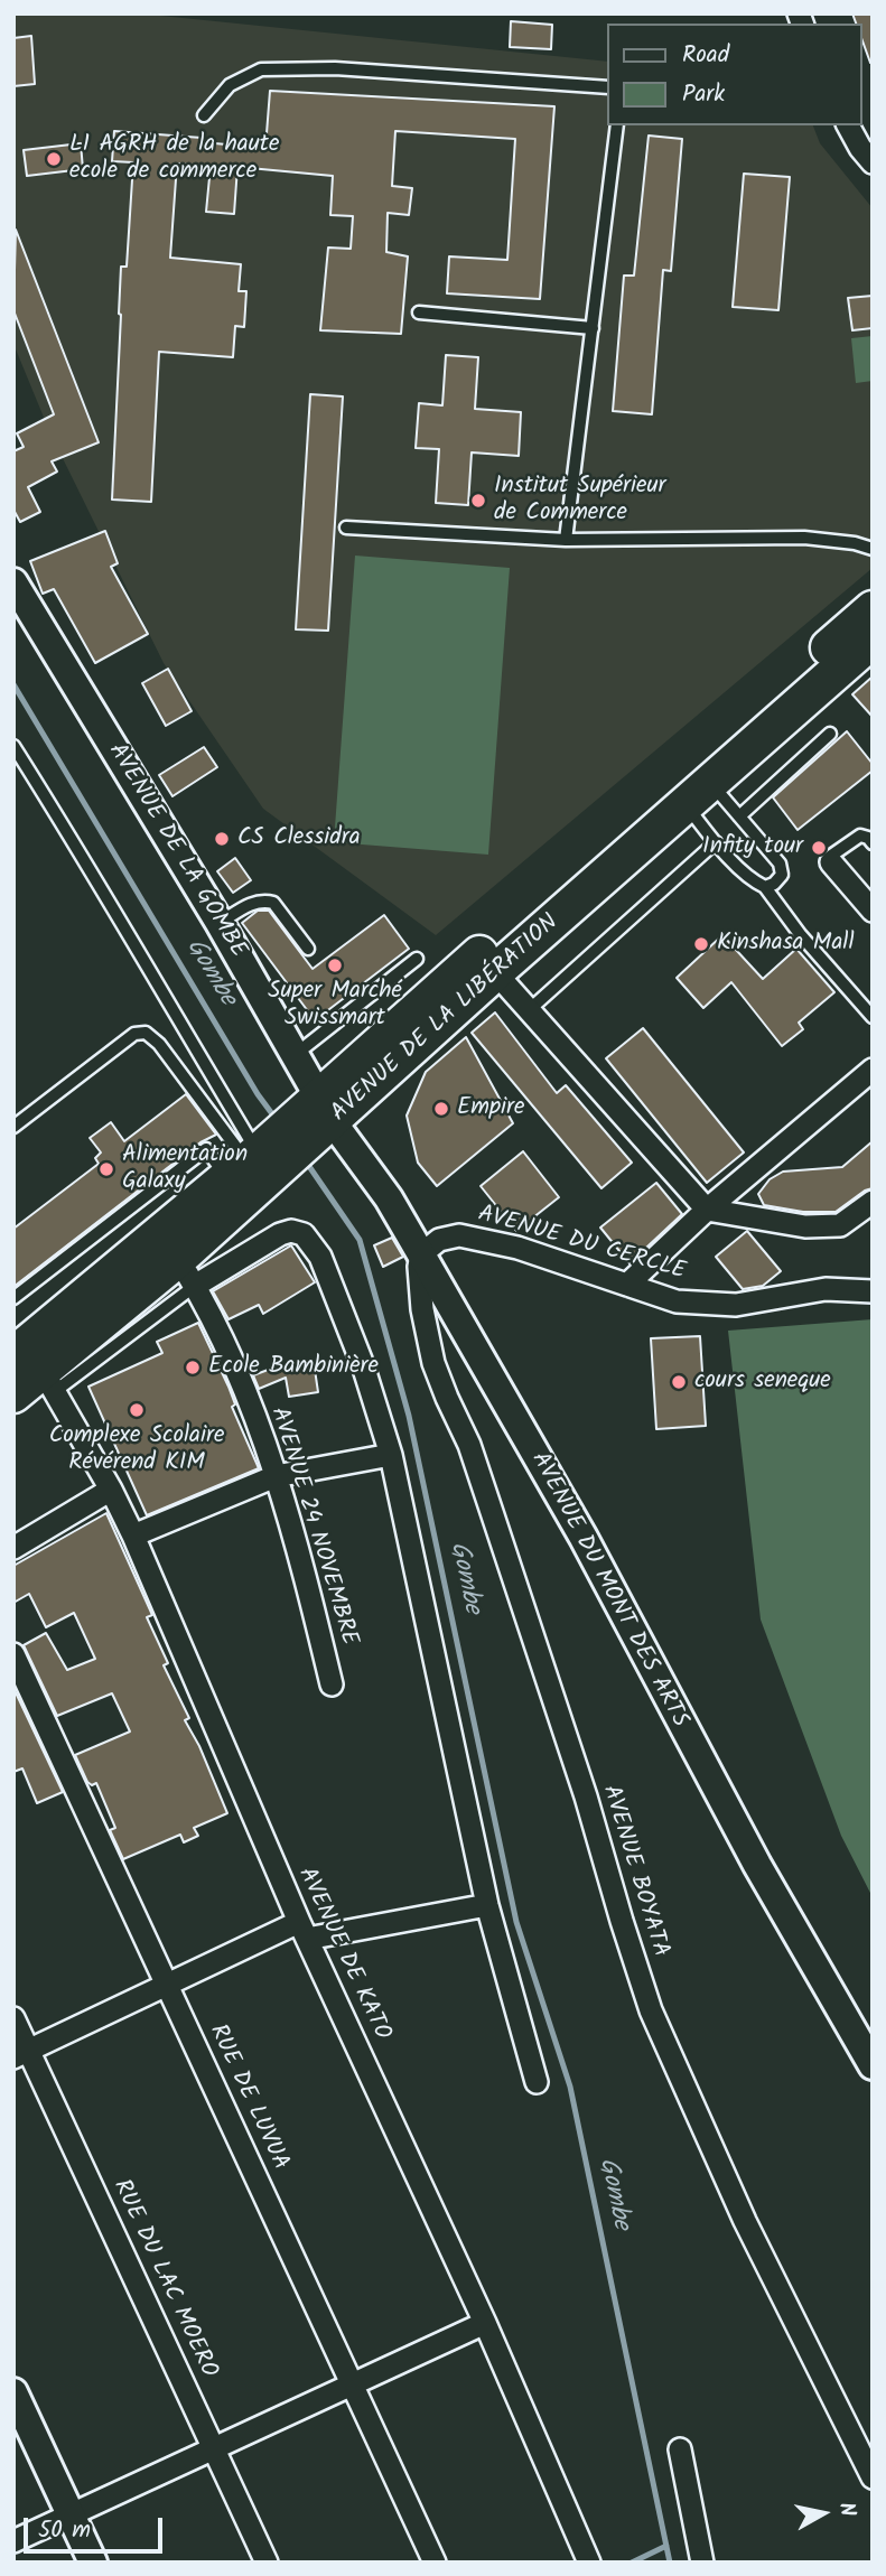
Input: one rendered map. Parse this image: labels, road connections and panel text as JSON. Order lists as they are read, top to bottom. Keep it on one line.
{"streets":{"main road":["AVENUE DE LA LIBÉRATION"],"street":["AVENUE DE LA GOMBE","AVENUE DU CERCLE","AVENUE 24 NOVEMBRE","AVENUE DU MONT DES ARTS","AVENUE BOYATA","AVENUE DE KATO","RUE DE LUVUA","RUE DU LAC MOERO"]},"crossings":[["AVENUE DE LA GOMBE","AVENUE DE LA LIBÉRATION"],["AVENUE DE LA GOMBE","AVENUE DU MONT DES ARTS"],["AVENUE DE LA LIBÉRATION","AVENUE 24 NOVEMBRE"],["AVENUE DE LA LIBÉRATION","AVENUE DU MONT DES ARTS"],["AVENUE DE LA LIBÉRATION","AVENUE DE KATO"],["AVENUE DU CERCLE","AVENUE DU MONT DES ARTS"],["AVENUE DU CERCLE","AVENUE BOYATA"],["AVENUE DU MONT DES ARTS","AVENUE BOYATA"]],"water":["Gombe"],"places":["L1 AGRH de la haute ecole de commerce","Institut Supérieur de Commerce","CS Clessidra","Infity tour","Kinshasa Mall","Super Marché Swissmart","Empire","Alimentation Galaxy","Ecole Bambinière","cours seneque","Complexe Scolaire Révérend KIM"],"legend":["Road","Park"],"scale_bar":"50 m","north":"right"}
